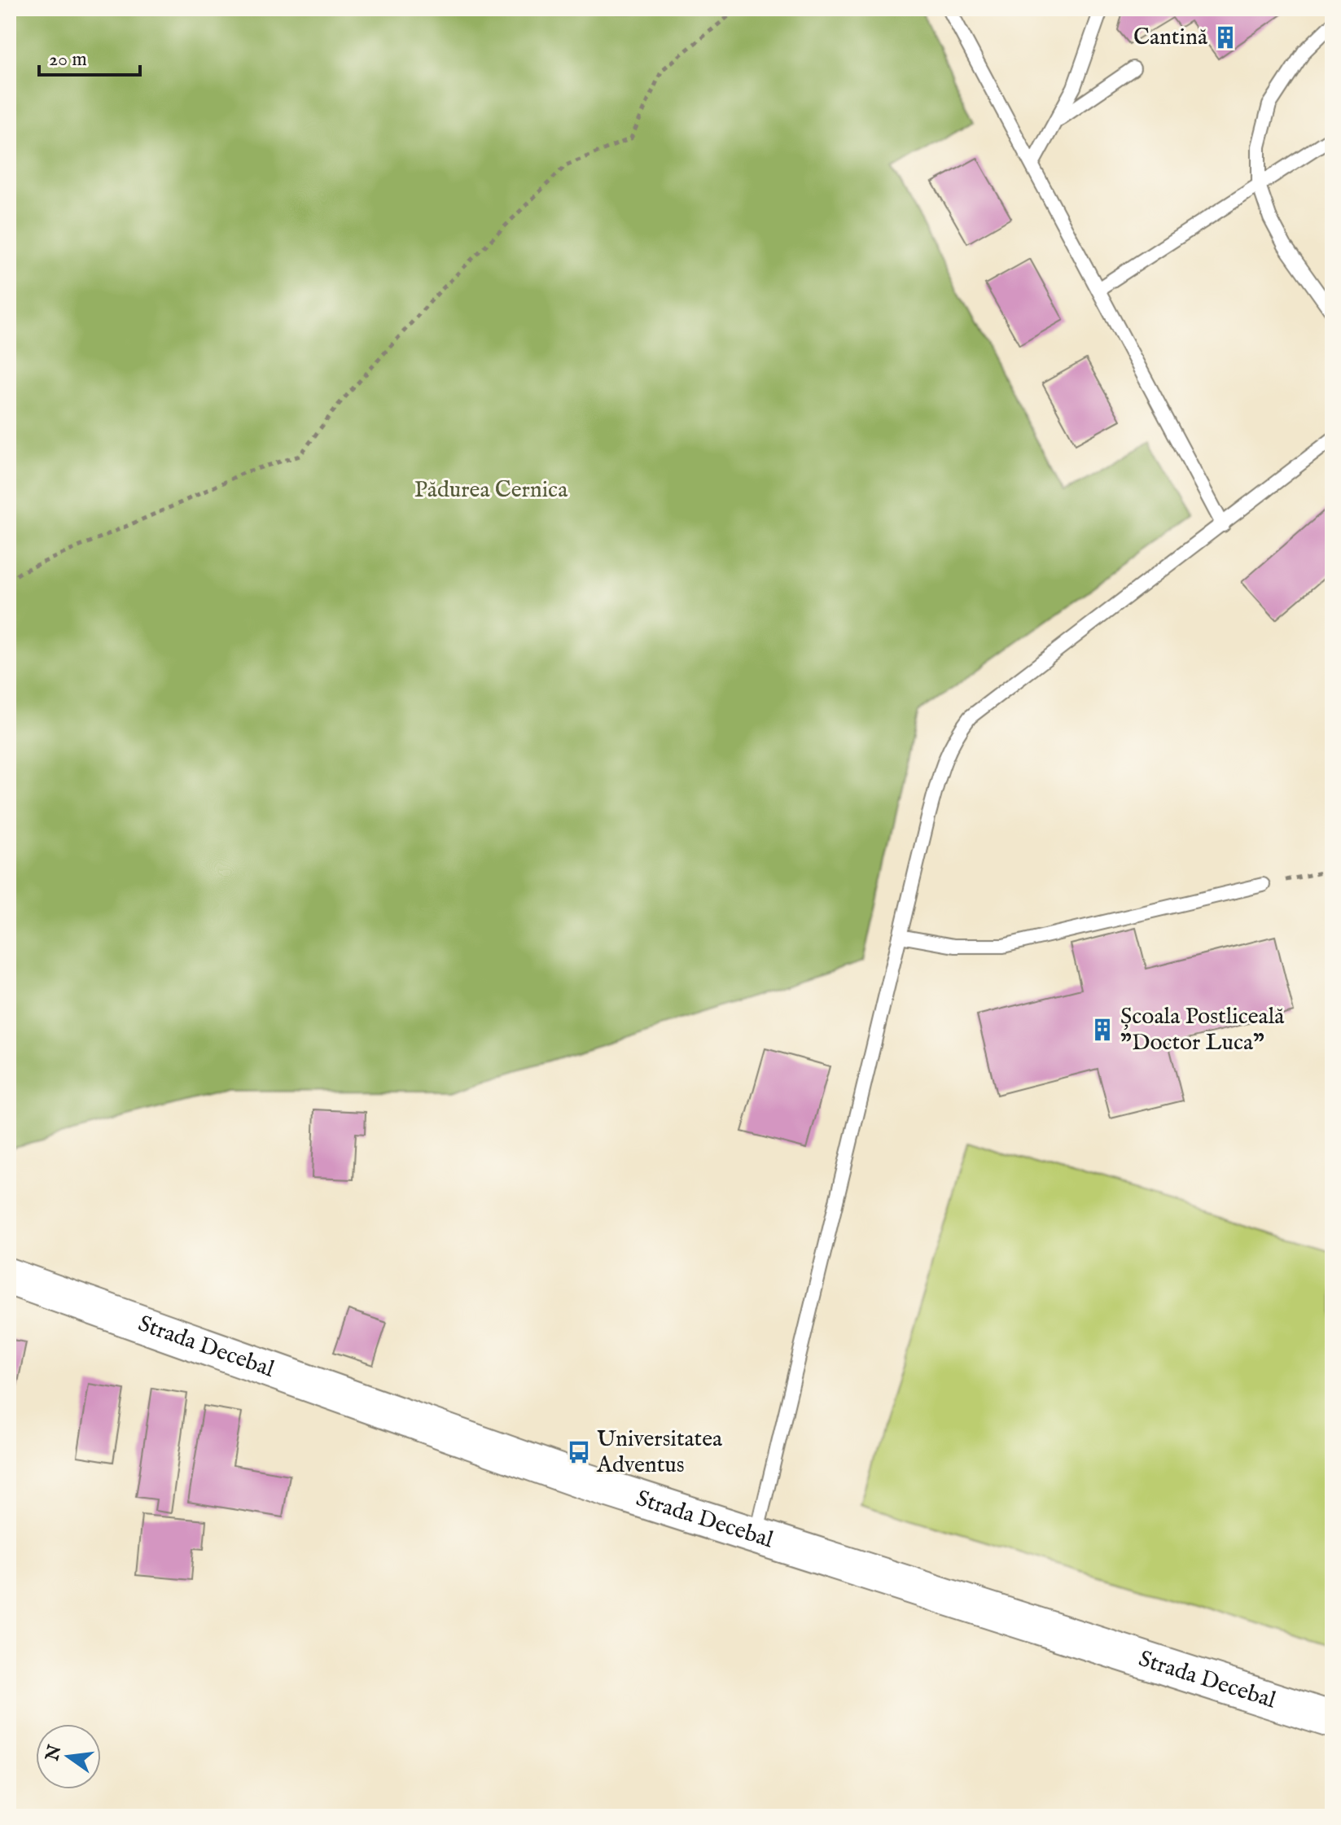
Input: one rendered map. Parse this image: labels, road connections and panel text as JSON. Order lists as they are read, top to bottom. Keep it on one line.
{"streets":{"main road":["Strada Decebal"]},"parks":["Pădurea Cernica"],"places":{"building":["Cantină","Școala Postliceală \"Doctor Luca\""],"bus stop":["Universitatea Adventus"]},"scale_bar":"20 m","north":"left"}
